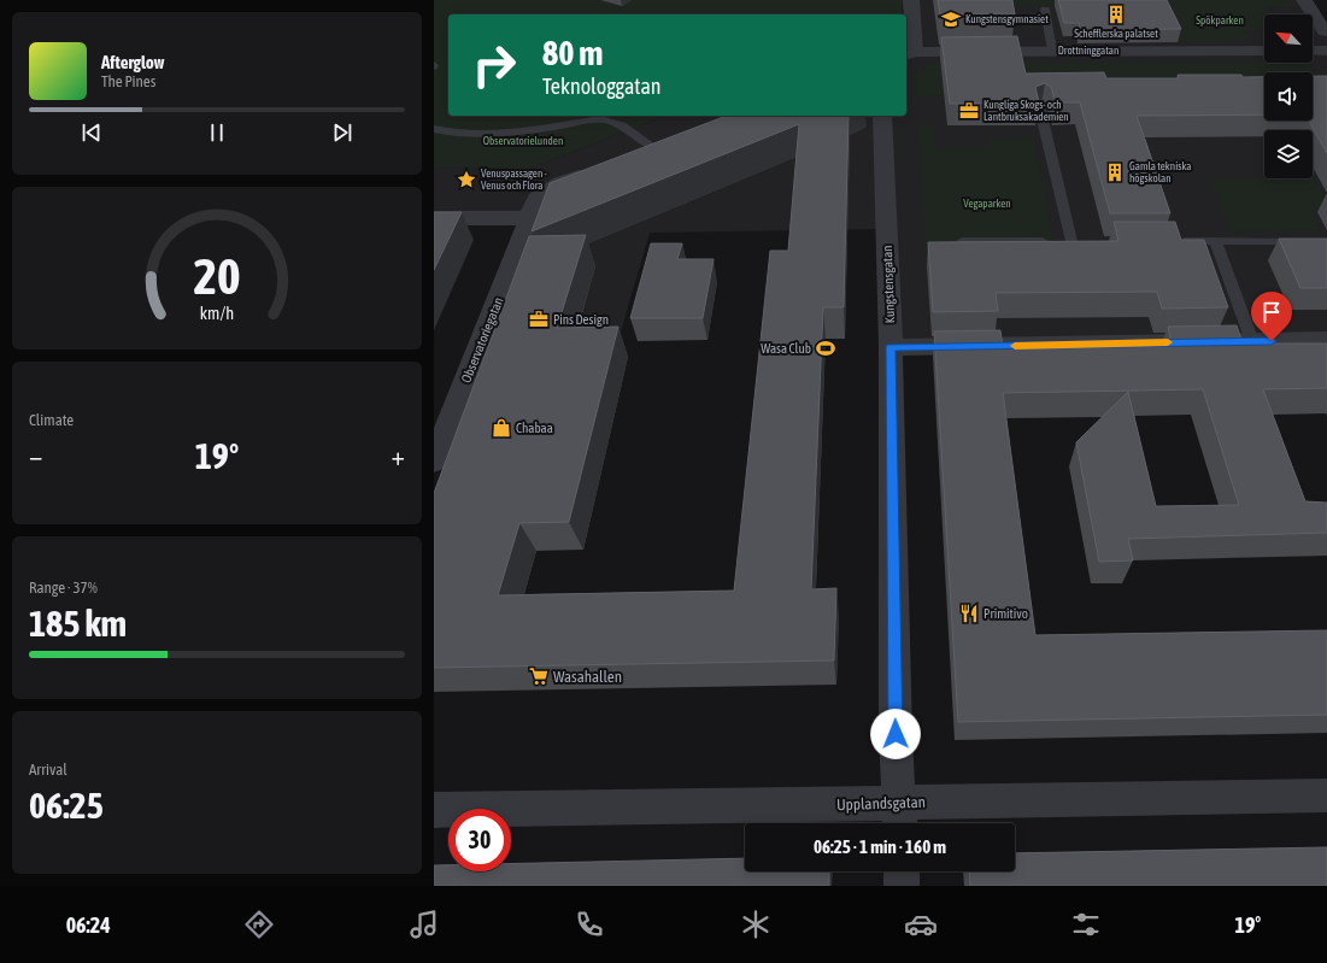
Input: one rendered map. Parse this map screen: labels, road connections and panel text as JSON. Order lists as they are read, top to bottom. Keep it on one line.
{"streets":{"street":["Drottninggatan","Kungstensgatan","Observatoriegatan","Upplandsgatan"]},"crossings":[["Kungstensgatan","Upplandsgatan"]],"parks":["Spökparken","Observatorielunden","Vegaparken"],"places":{"building":["Schefflerska palatset","Gamla tekniska högskolan"],"school or university":["Kungstensgymnasiet"],"office":["Kungliga Skogs- och Lantbruksakademien","Pins Design"],"place":["Venuspassagen - Venus och Flora"],"sports":["Wasa Club"],"shop":["Chabaa"],"restaurant":["Primitivo"],"supermarket":["Wasahallen"]},"north":"top left","page":{"turn":["80 m","Teknologgatan"],"song":["Afterglow","The Pines"],"tile":["Climate",["Range · 37%","185 km"],["Arrival","06:25"]],"heat":["−","19°","+"],"limit":"30","trip":"06:25 · 1 min · 160 m","tabs":["06:24","19°"],"gauge":["20","km/h"]}}
